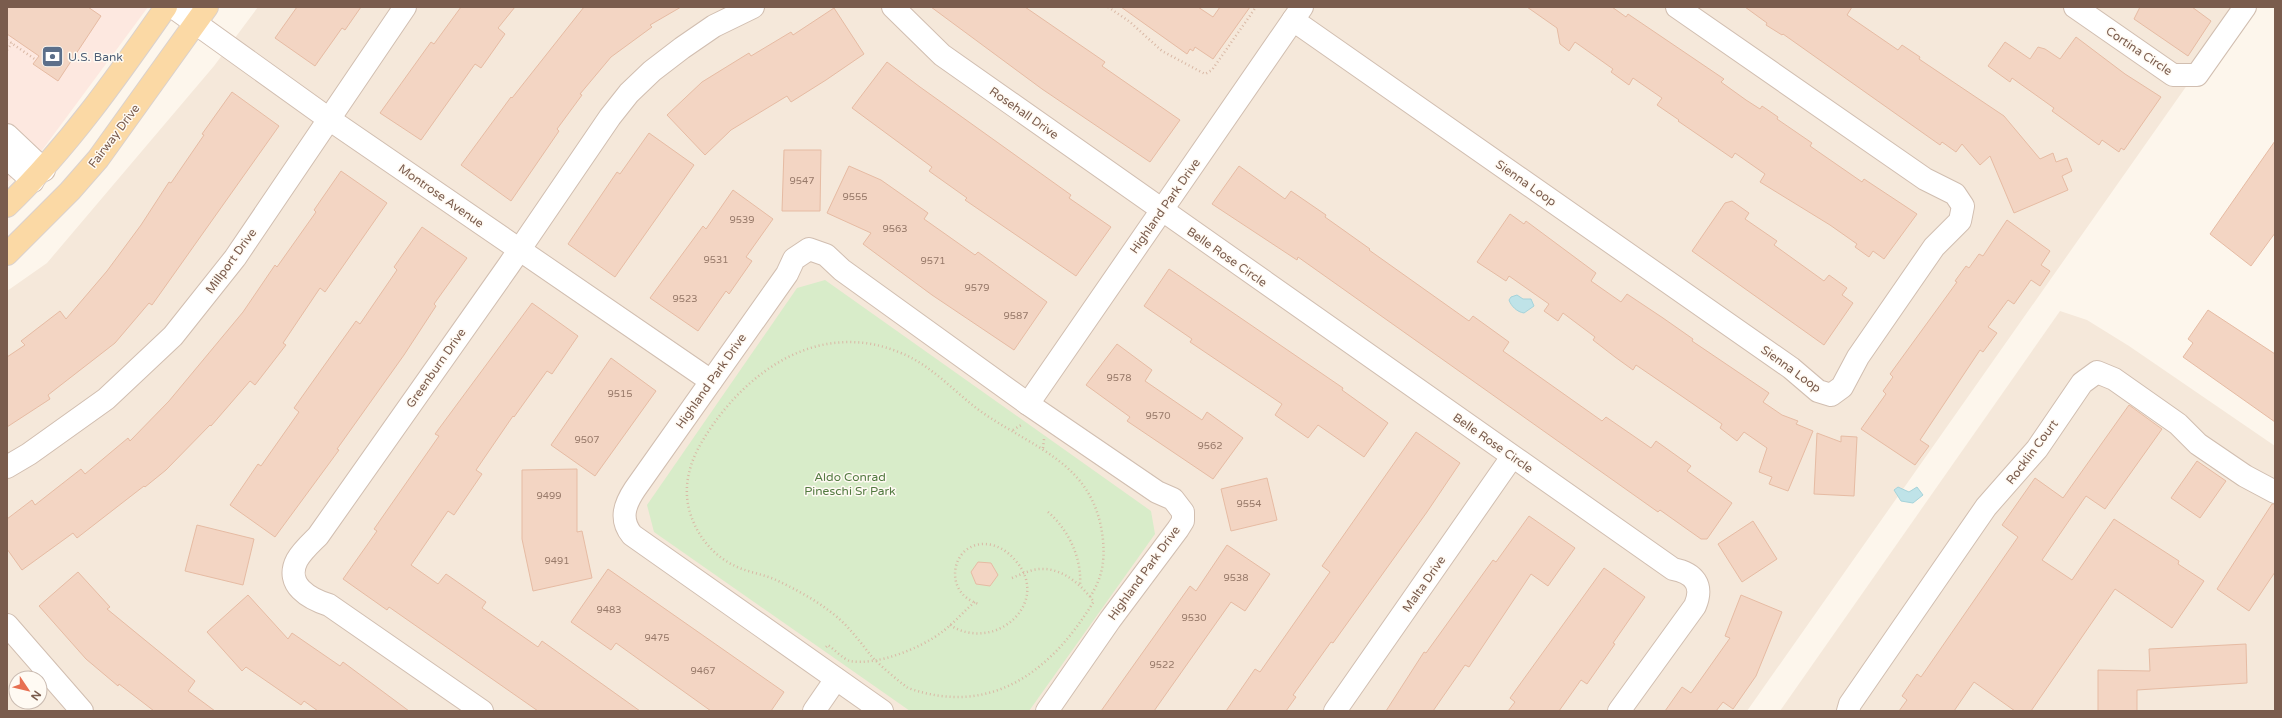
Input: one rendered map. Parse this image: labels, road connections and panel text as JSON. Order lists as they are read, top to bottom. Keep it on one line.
{"streets":{"main road":["Fairway Drive"],"street":["Cortina Circle","Rosehall Drive","Sienna Loop","Montrose Avenue","Highland Park Drive","Belle Rose Circle","Millport Drive","Greenburn Drive","Rocklin Court","Malta Drive"]},"crossings":[["Rosehall Drive","Highland Park Drive"],["Rosehall Drive","Belle Rose Circle"],["Fairway Drive","Montrose Avenue"],["Sienna Loop","Highland Park Drive"],["Montrose Avenue","Highland Park Drive"],["Montrose Avenue","Millport Drive"],["Montrose Avenue","Greenburn Drive"],["Highland Park Drive","Belle Rose Circle"],["Belle Rose Circle","Malta Drive"]],"parks":["Aldo Conrad Pineschi Sr Park"],"places":{"bank":["U.S. Bank"]},"house_numbers":["9547","9555","9539","9563","9531","9571","9579","9523","9587","9578","9515","9570","9507","9562","9499","9554","9491","9538","9483","9530","9475","9522","9467"],"north":"bottom right"}
